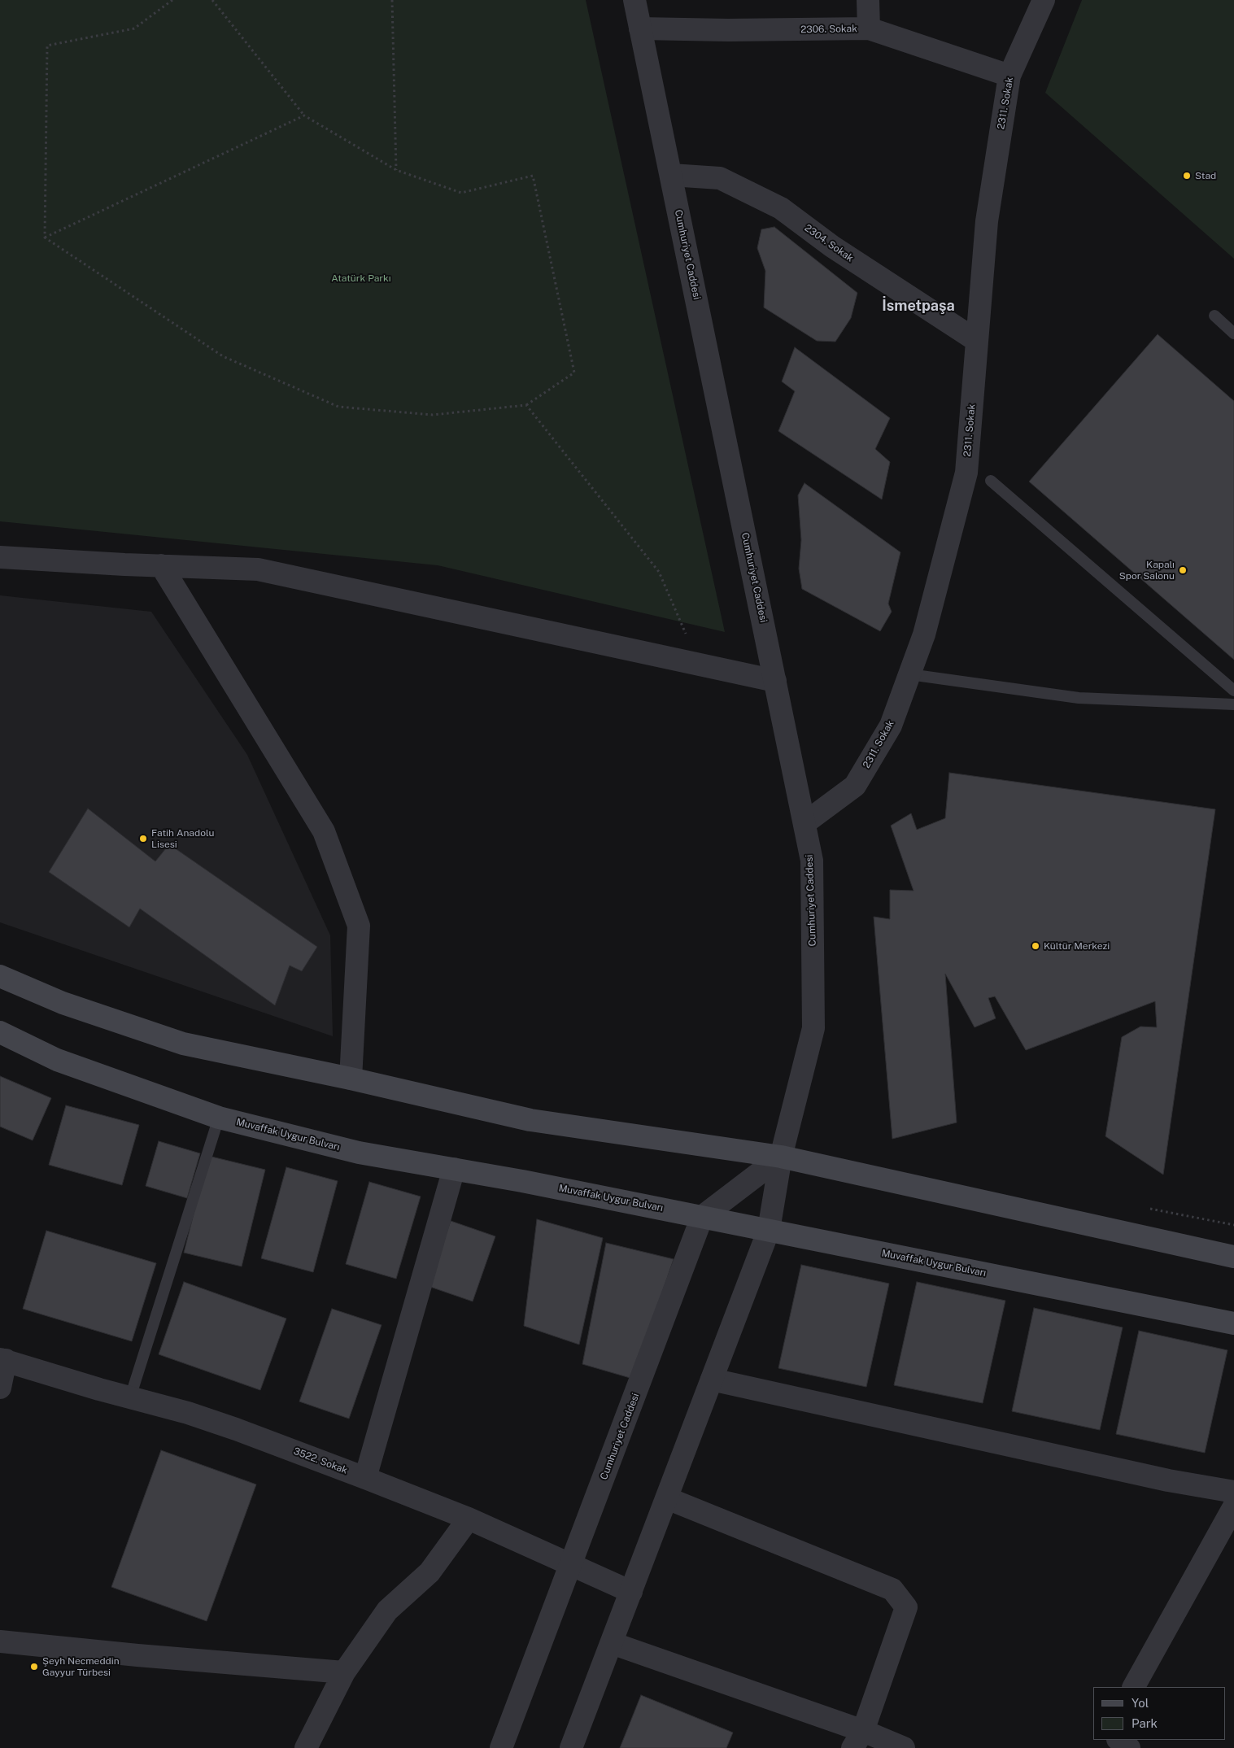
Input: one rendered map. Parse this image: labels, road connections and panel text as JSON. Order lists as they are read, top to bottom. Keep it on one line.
{"streets":{"main road":["Muvaffak Uygur Bulvarı"],"street":["2306. Sokak","2311. Sokak","2304. Sokak","Cumhuriyet Caddesi","3522. Sokak"]},"crossings":[["2306. Sokak","2311. Sokak"],["2306. Sokak","Cumhuriyet Caddesi"],["2311. Sokak","2304. Sokak"],["2311. Sokak","Cumhuriyet Caddesi"],["2304. Sokak","Cumhuriyet Caddesi"],["Cumhuriyet Caddesi","Muvaffak Uygur Bulvarı"],["Cumhuriyet Caddesi","3522. Sokak"]],"districts":["İsmetpaşa"],"parks":["Atatürk Parkı"],"places":["Stad","Kapalı Spor Salonu","Fatih Anadolu Lisesi","Kültür Merkezi","Şeyh Necmeddin Gayyur Türbesi"],"legend":["Yol","Park"]}
